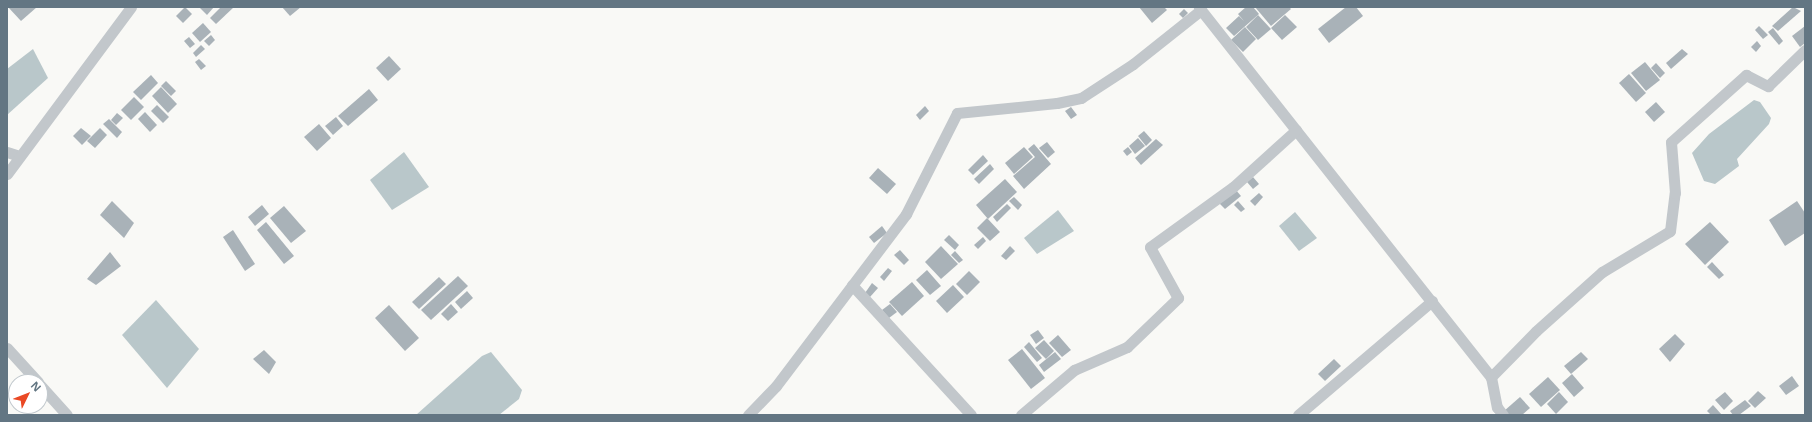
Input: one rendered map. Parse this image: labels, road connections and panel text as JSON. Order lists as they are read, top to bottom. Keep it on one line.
{"north":"top right"}
